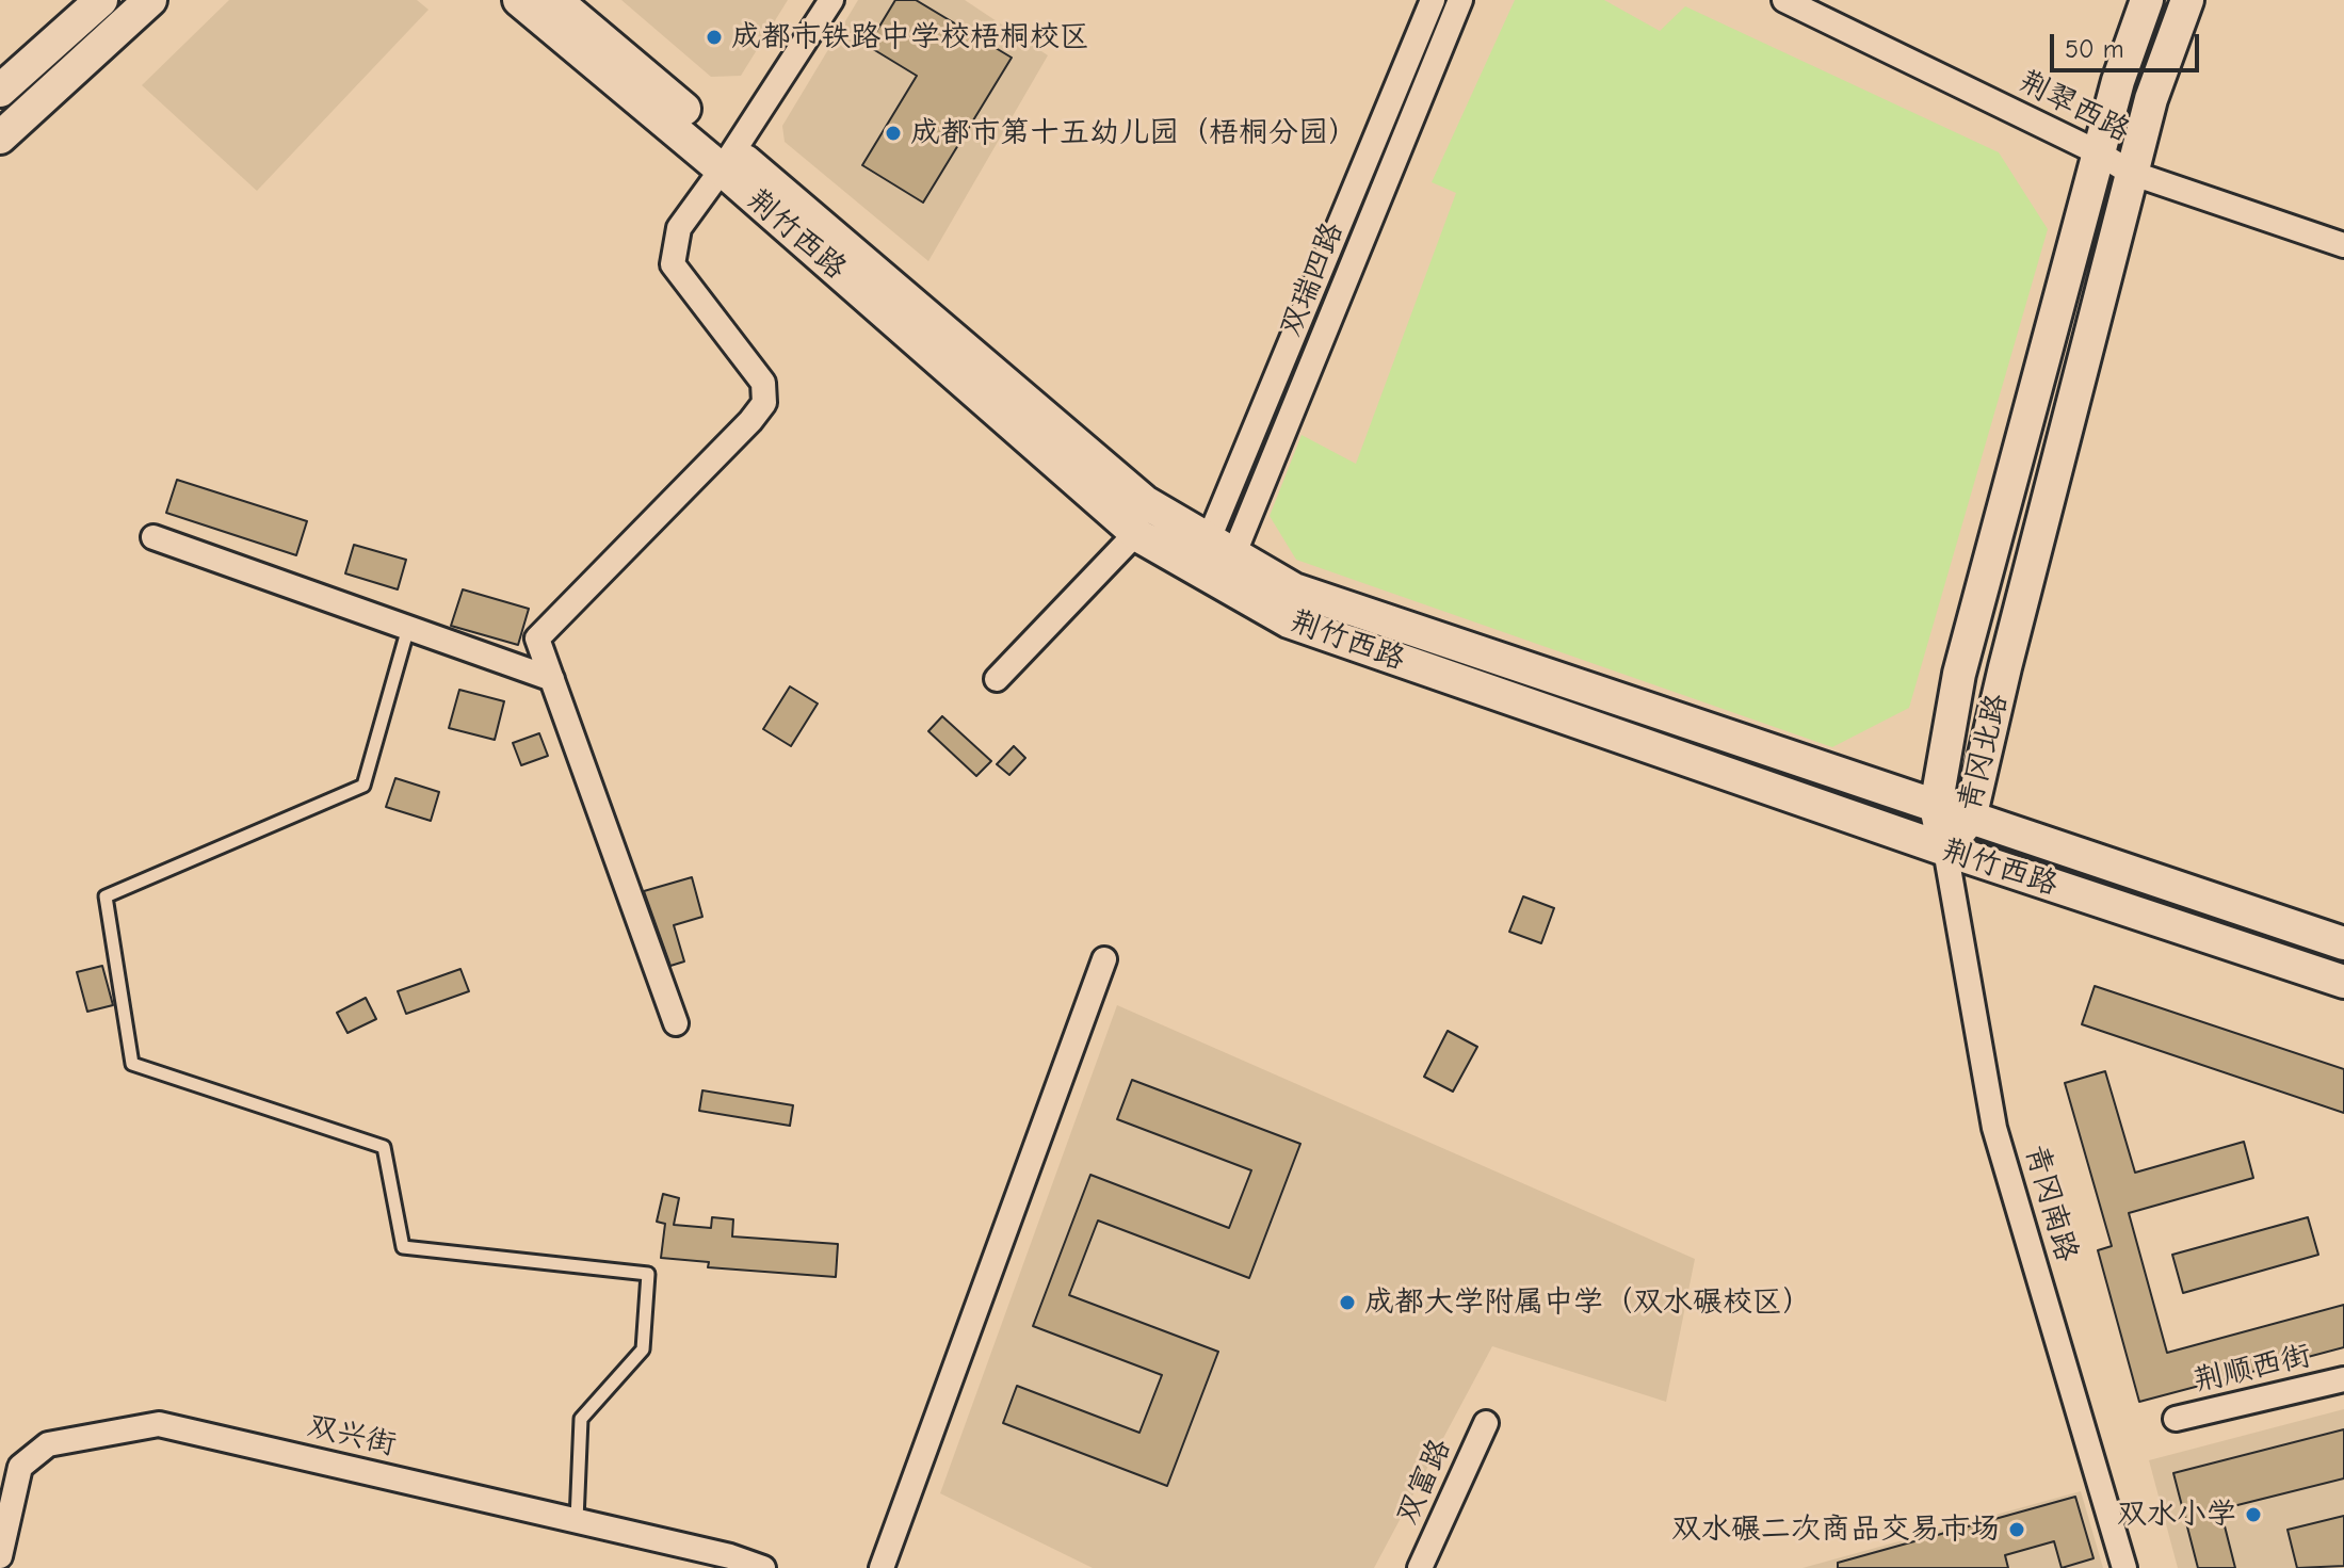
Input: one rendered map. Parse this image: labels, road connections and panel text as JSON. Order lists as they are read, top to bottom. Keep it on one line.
{"streets":{"main road":["荆竹西路","青冈北路"],"street":["荆翠西路","双瑞四路","青冈南路","荆顺西街","双兴街","双富路"]},"crossings":[["荆翠西路","青冈北路"],["荆竹西路","双瑞四路"],["荆竹西路","青冈北路"],["荆竹西路","青冈南路"],["青冈北路","青冈南路"]],"places":["成都市铁路中学校梧桐校区","成都市第十五幼儿园（梧桐分园）","成都大学附属中学（双水碾校区）","双水小学","双水碾二次商品交易市场"],"scale_bar":"50 m"}
